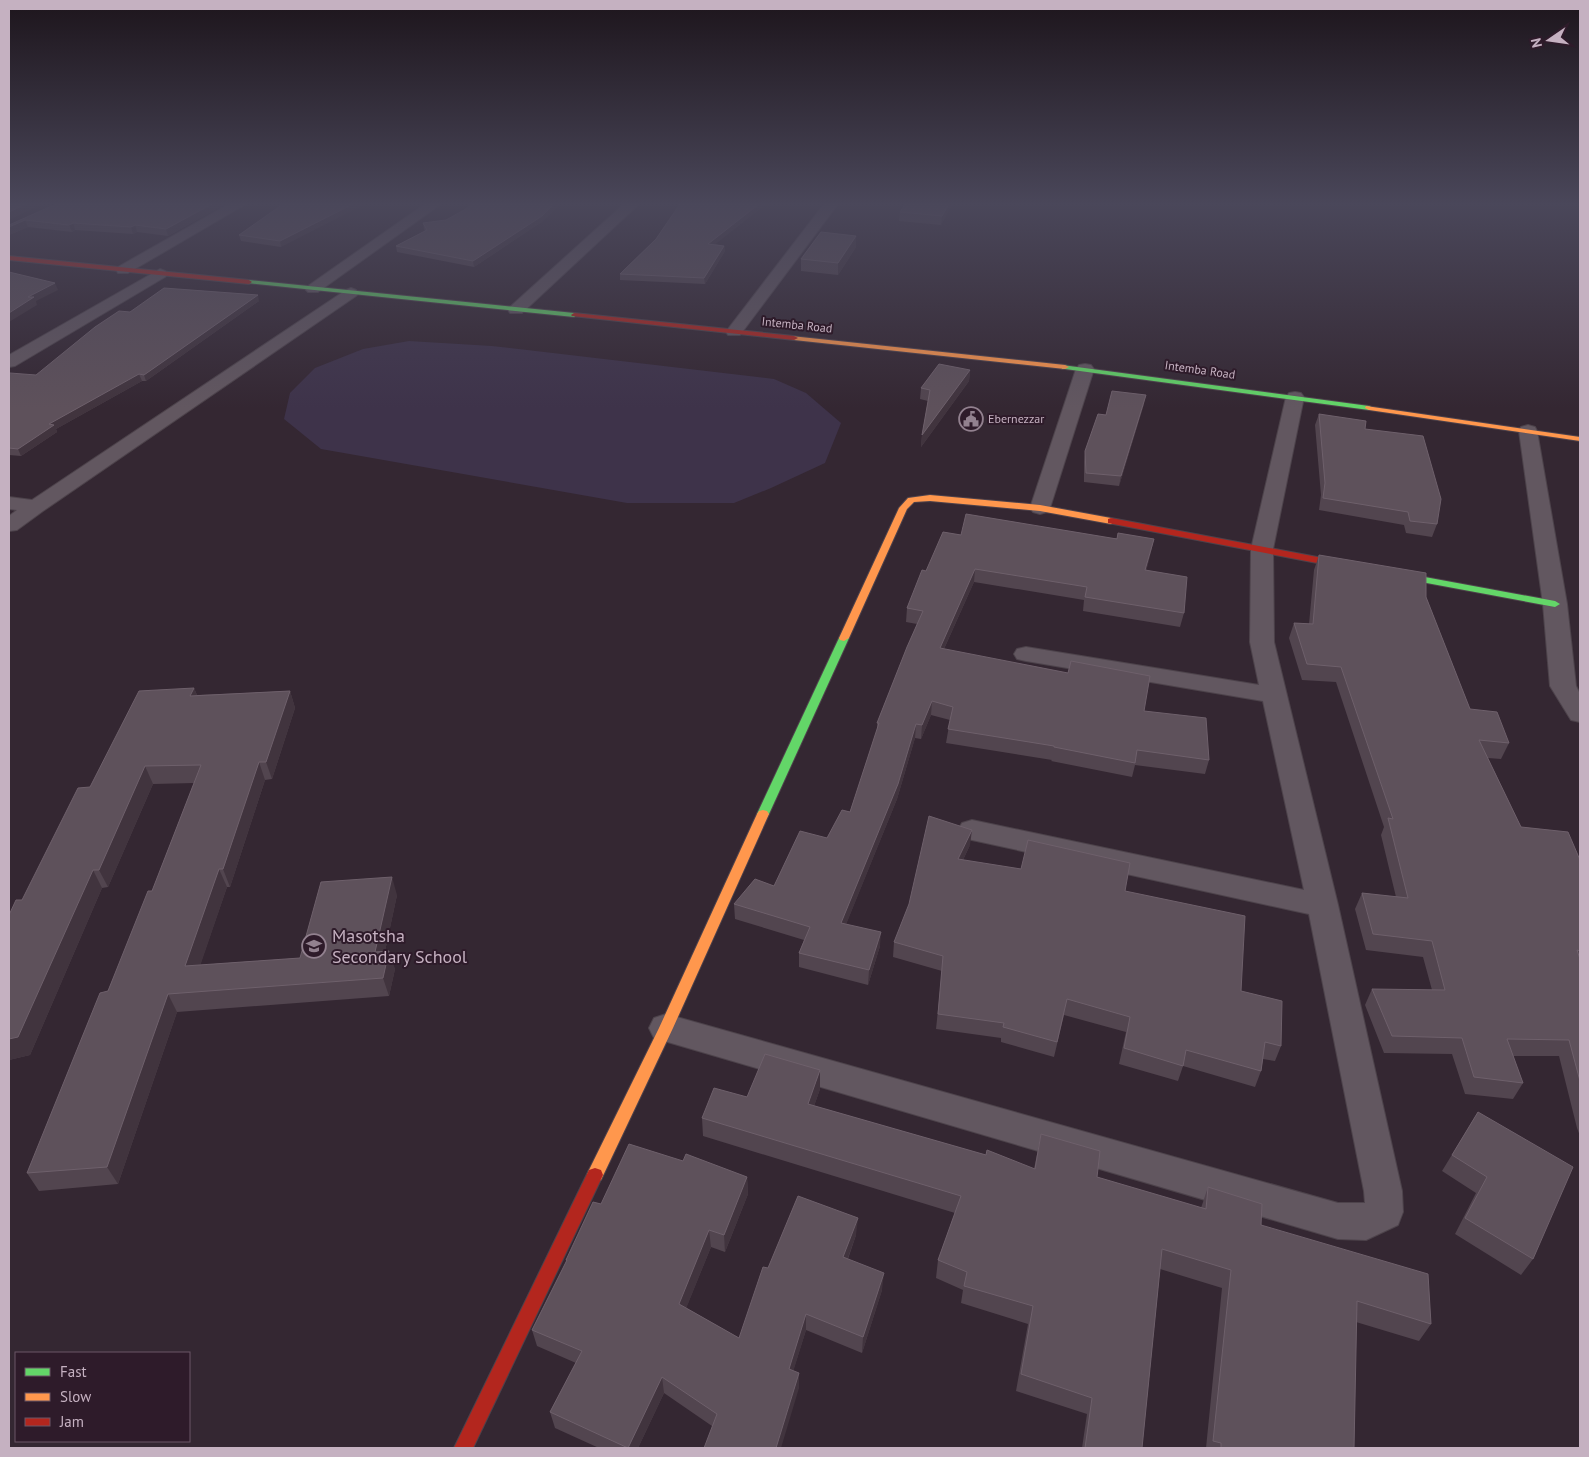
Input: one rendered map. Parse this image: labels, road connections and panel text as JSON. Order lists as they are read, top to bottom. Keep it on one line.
{"streets":{"street":["Intemba Road"]},"places":{"public building":["Ebernezzar"],"school or university":["Masotsha Secondary School"]},"legend":["Fast","Slow","Jam"],"north":"left"}
